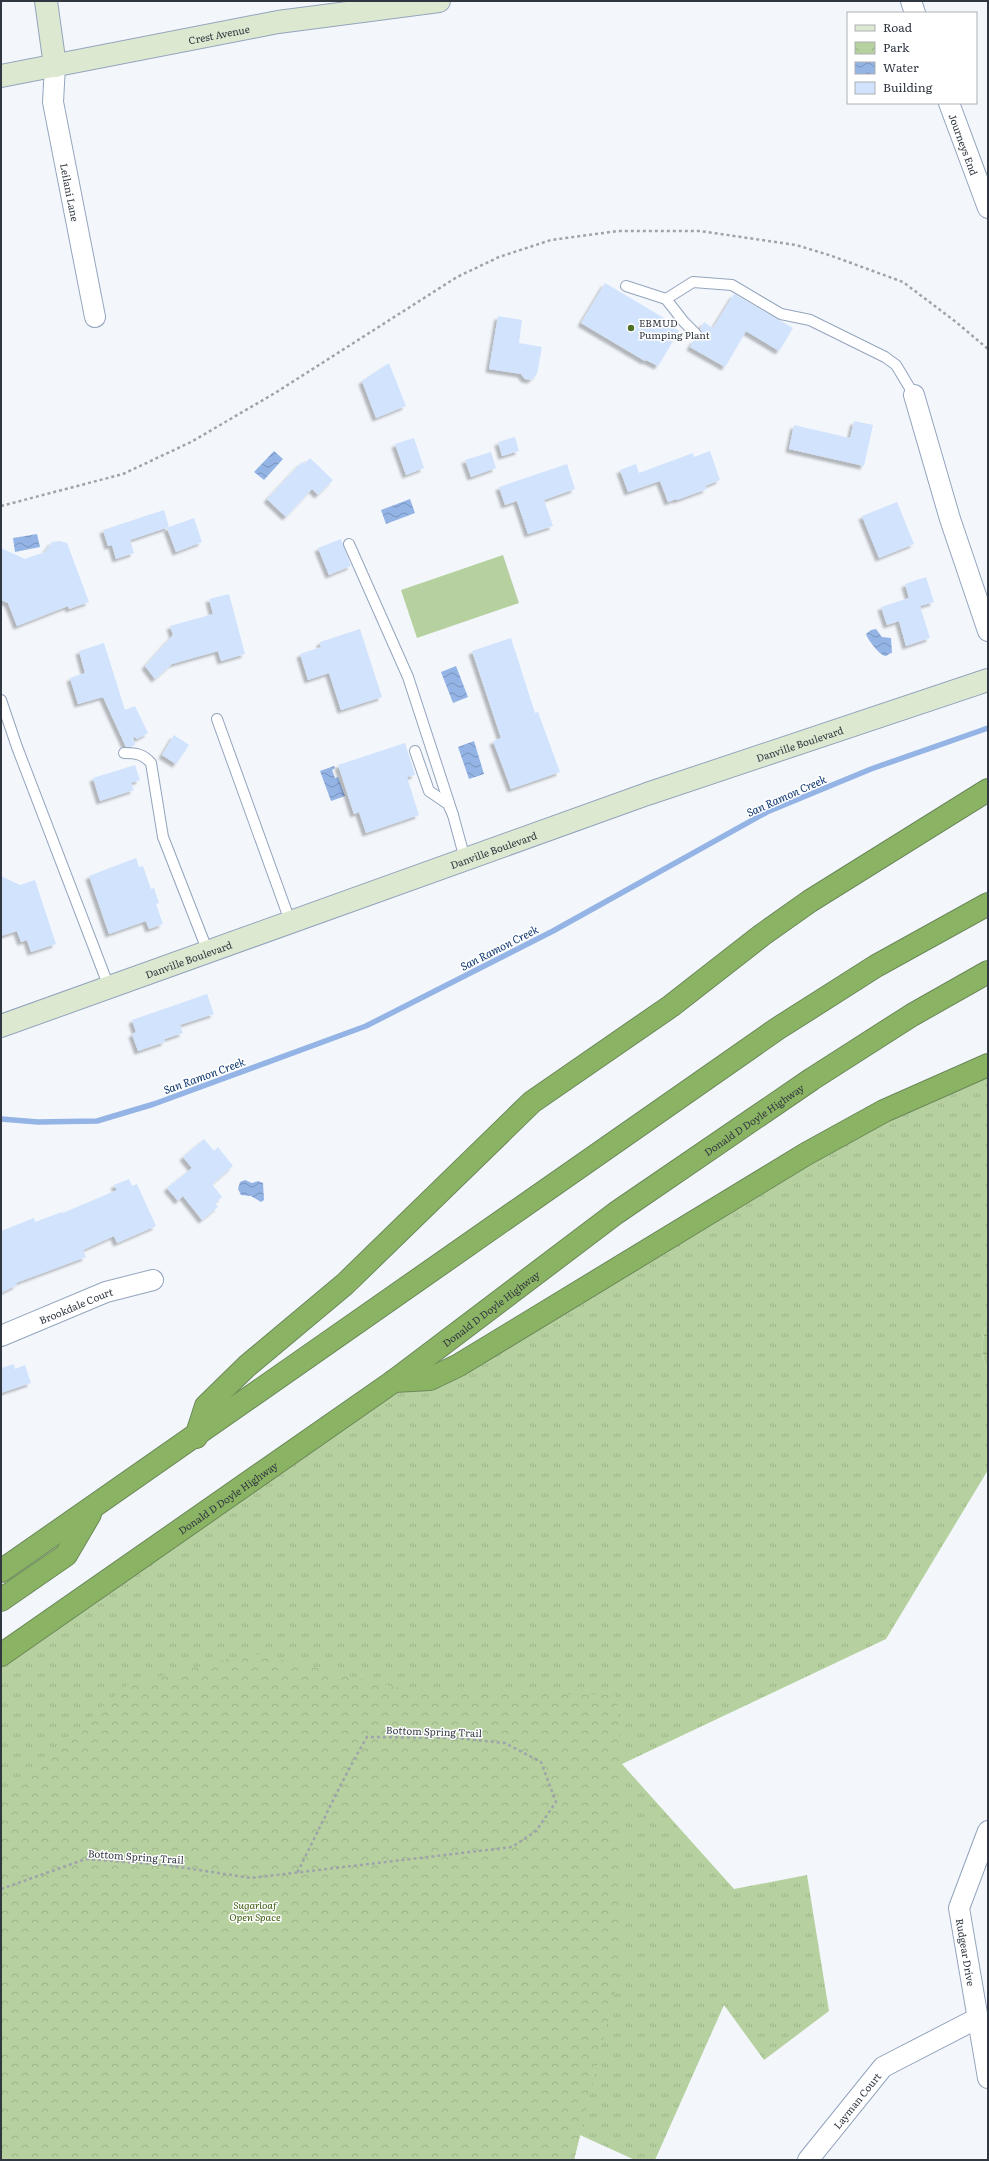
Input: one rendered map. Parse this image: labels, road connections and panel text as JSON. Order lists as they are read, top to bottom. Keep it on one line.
{"streets":{"highway":["Donald D Doyle Highway"],"main road":["Crest Avenue","Danville Boulevard"],"street":["Journeys End","Leilani Lane","Brookdale Court","Rudgear Drive","Layman Court"],"path":["Bottom Spring Trail"]},"crossings":[["Crest Avenue","Leilani Lane"],["Rudgear Drive","Layman Court"]],"water":["San Ramon Creek"],"parks":["Sugarloaf Open Space"],"places":["EBMUD Pumping Plant"],"legend":["Road","Park","Water","Building"]}
